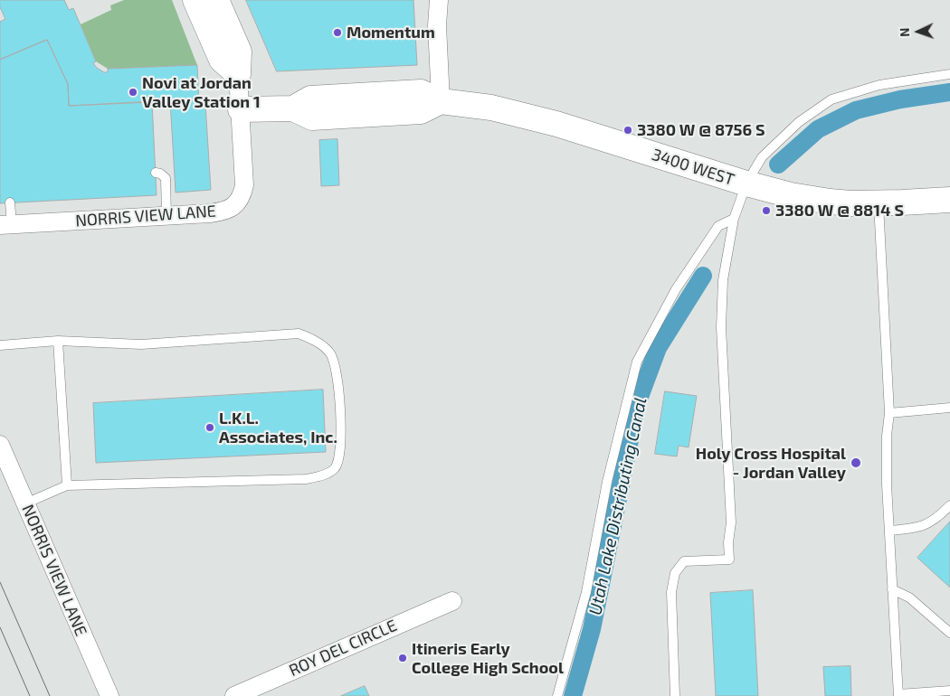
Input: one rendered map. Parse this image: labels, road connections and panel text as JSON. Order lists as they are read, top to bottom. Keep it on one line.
{"streets":{"street":["3400 WEST","NORRIS VIEW LANE","ROY DEL CIRCLE"]},"water":["Utah Lake Distributing Canal"],"places":["Momentum","Novi at Jordan Valley Station 1","3380 W @ 8756 S","3380 W @ 8814 S","L.K.L. Associates, Inc.","Holy Cross Hospital - Jordan Valley","Itineris Early College High School"],"north":"left"}
